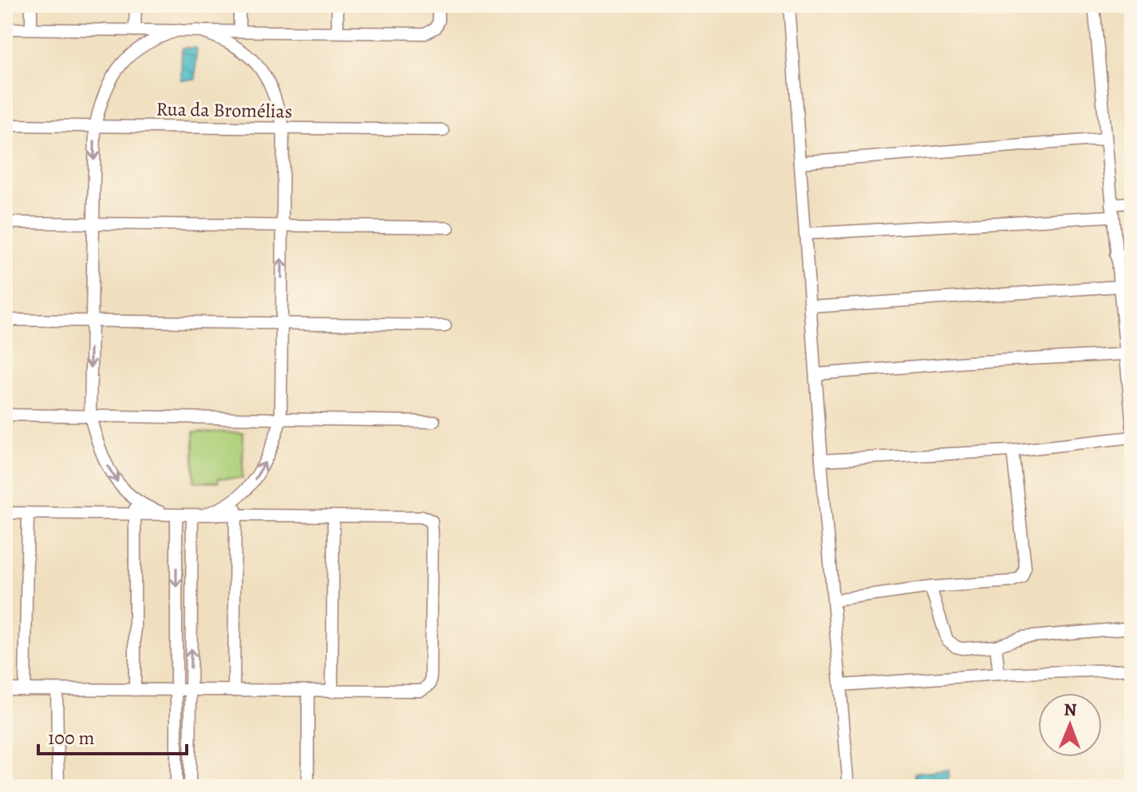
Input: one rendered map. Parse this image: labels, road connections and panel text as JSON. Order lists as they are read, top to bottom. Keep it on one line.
{"streets":{"street":["Rua da Bromélias"]},"scale_bar":"100 m","north":"top"}
